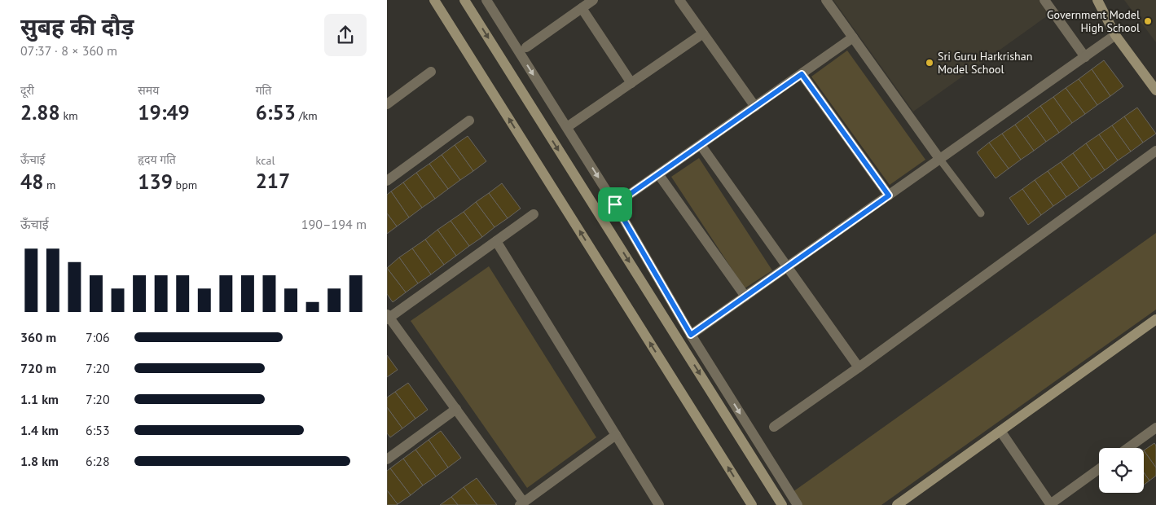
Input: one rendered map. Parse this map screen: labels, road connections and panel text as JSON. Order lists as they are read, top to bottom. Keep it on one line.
{"places":["Government Model High School","Sri Guru Harkrishan Model School"],"page":{"heading":["सुबह की दौड़","07:37 · 8 × 360 m"],"stats":[["दूरी","2.88 km"],["समय","19:49"],["गति","6:53 /km"],["ऊँचाई","48 m"],["हृदय गति","139 bpm"],["kcal","217"]],"chart":["ऊँचाई","190–194 m"],"list":[{"name":"360 m","note":"7:06"},{"name":"720 m","note":"7:20"},{"name":"1.1 km","note":"7:20"},{"name":"1.4 km","note":"6:53"},{"name":"1.8 km","note":"6:28"}]}}
